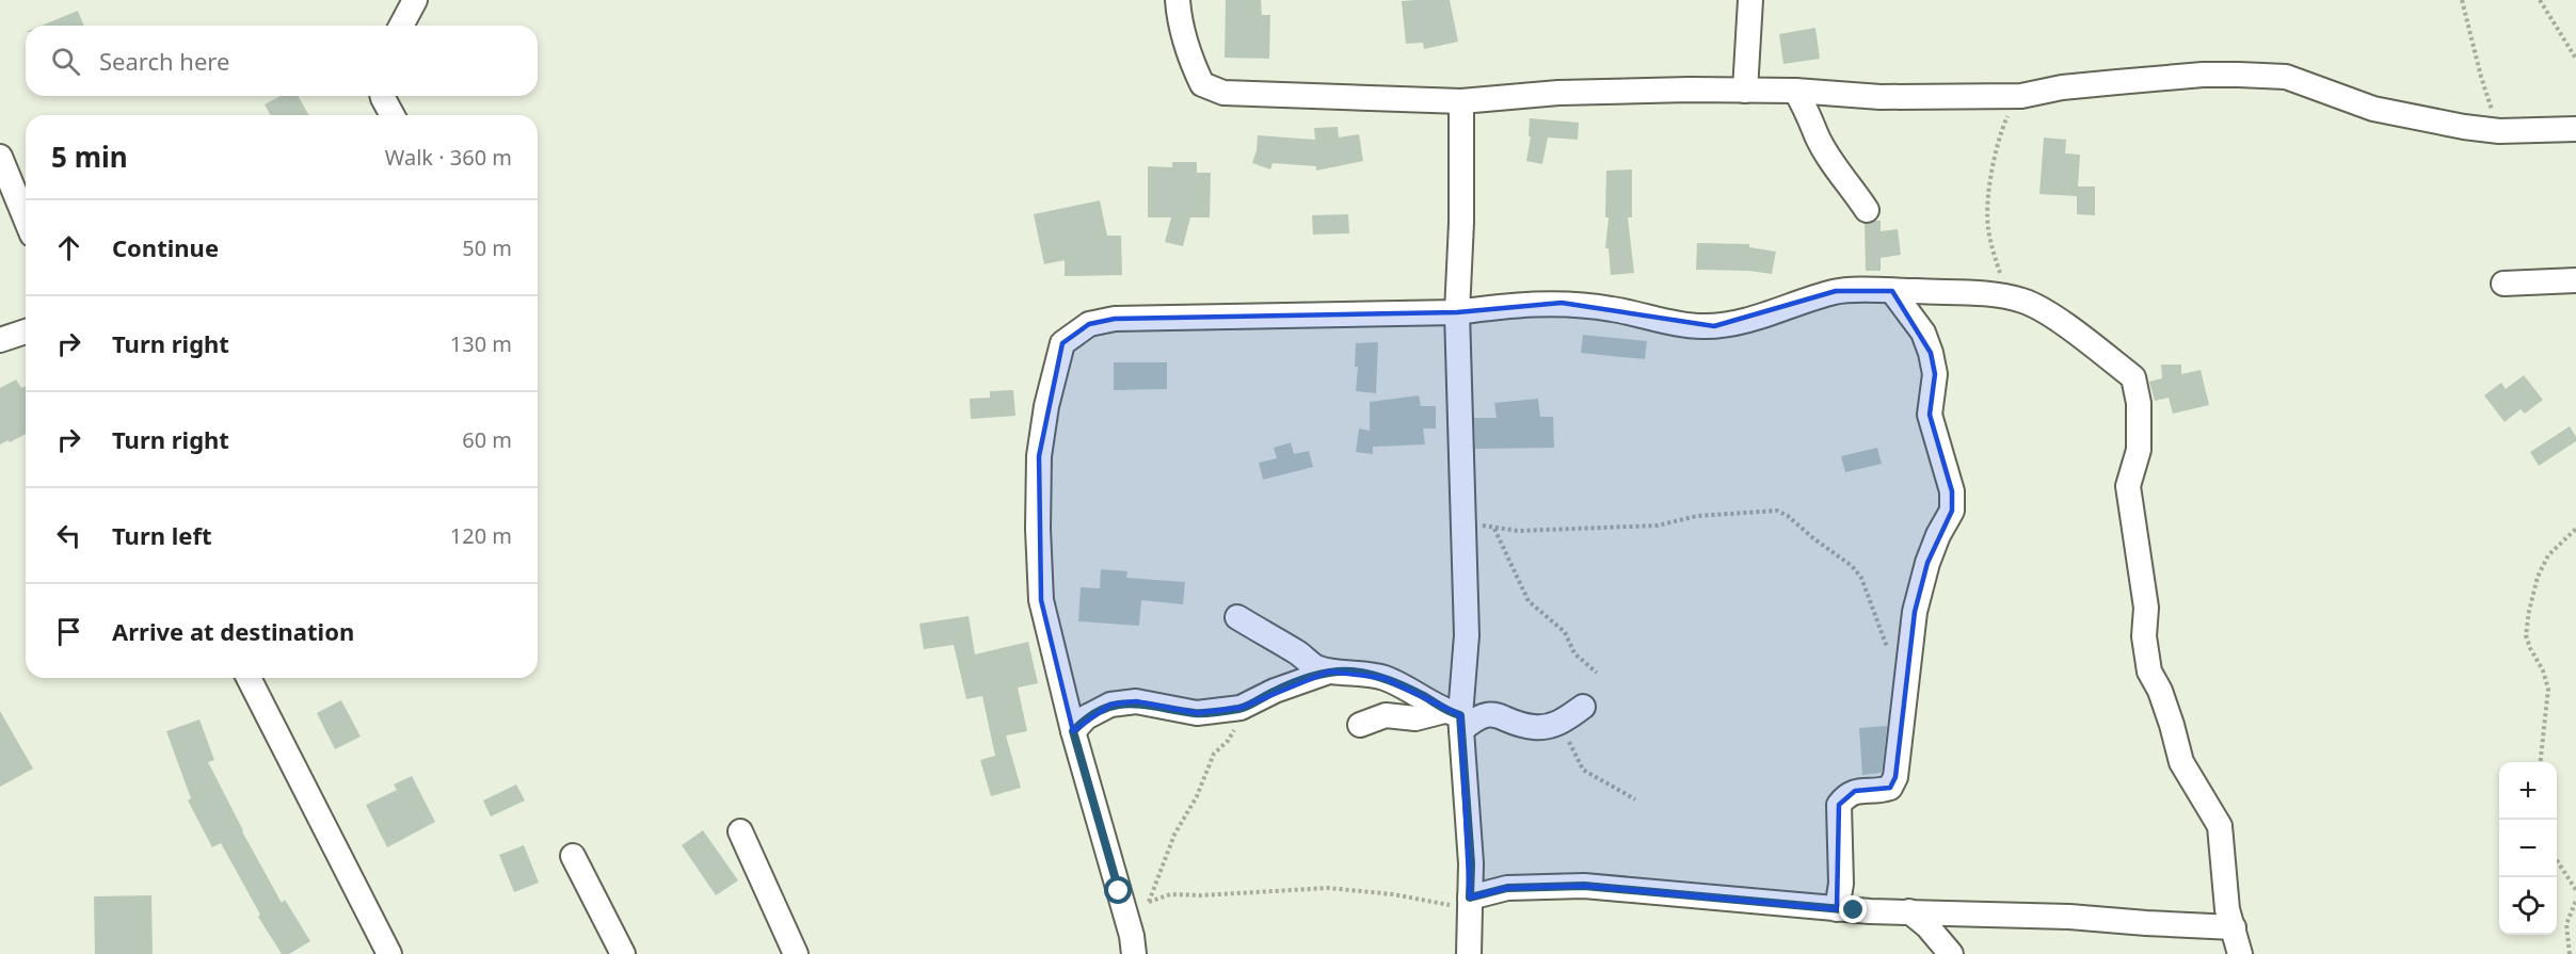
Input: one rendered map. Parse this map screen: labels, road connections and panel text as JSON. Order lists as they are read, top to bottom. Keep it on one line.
{"page":{"search":"Search here","heading":["5 min","Walk · 360 m"],"list":[["Continue","50 m"],["Turn right","130 m"],["Turn right","60 m"],["Turn left","120 m"],"Arrive at destination"],"map_buttons":["+","−"]}}
